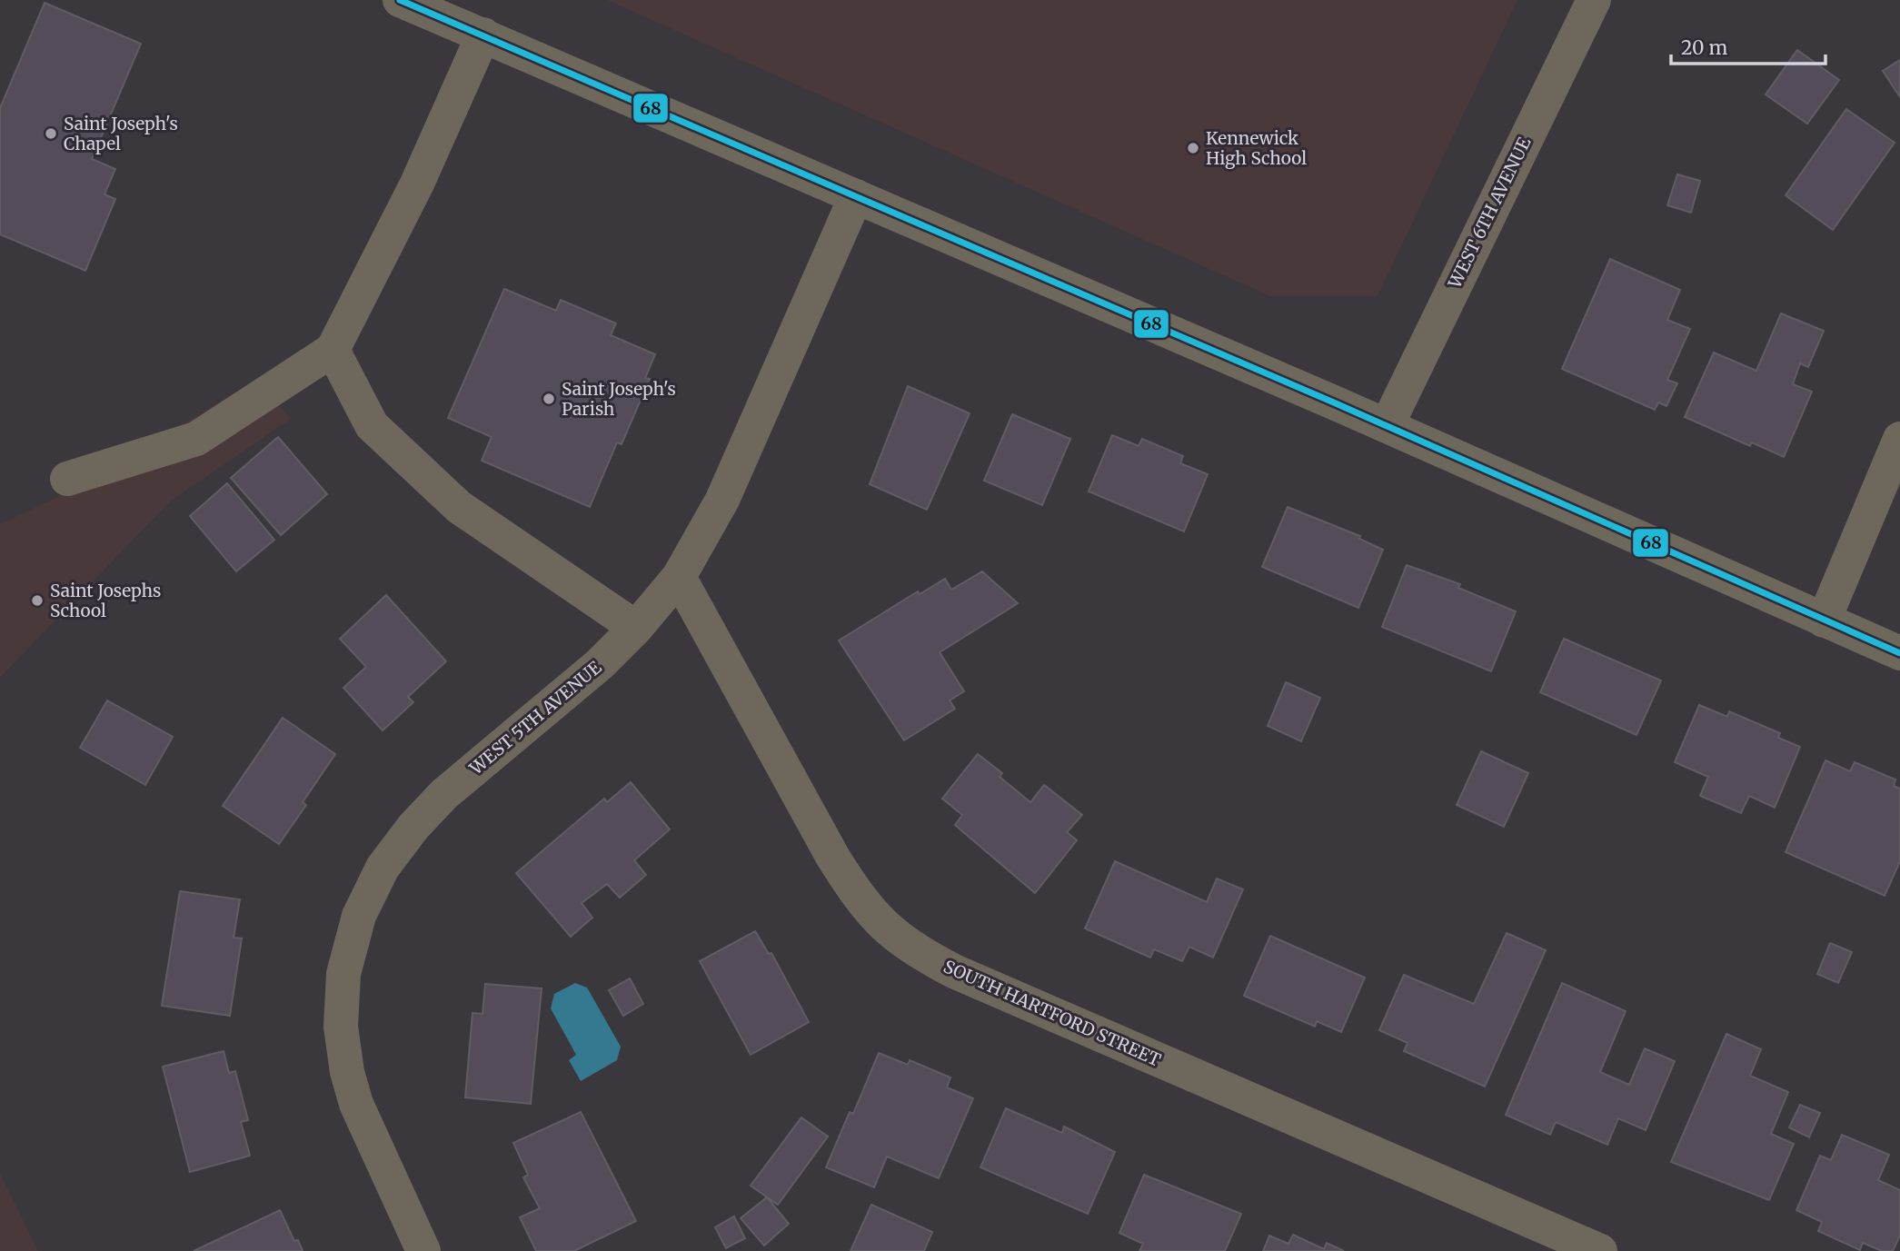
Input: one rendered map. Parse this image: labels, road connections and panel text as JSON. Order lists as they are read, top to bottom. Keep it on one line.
{"streets":{"street":["WEST 6TH AVENUE","WEST 5TH AVENUE","SOUTH HARTFORD STREET"]},"crossings":[["WEST 5TH AVENUE","SOUTH HARTFORD STREET"]],"places":["Saint Joseph's Chapel","Kennewick High School","Saint Joseph's Parish","Saint Josephs School"],"lines":["transit line 68"],"scale_bar":"20 m"}
